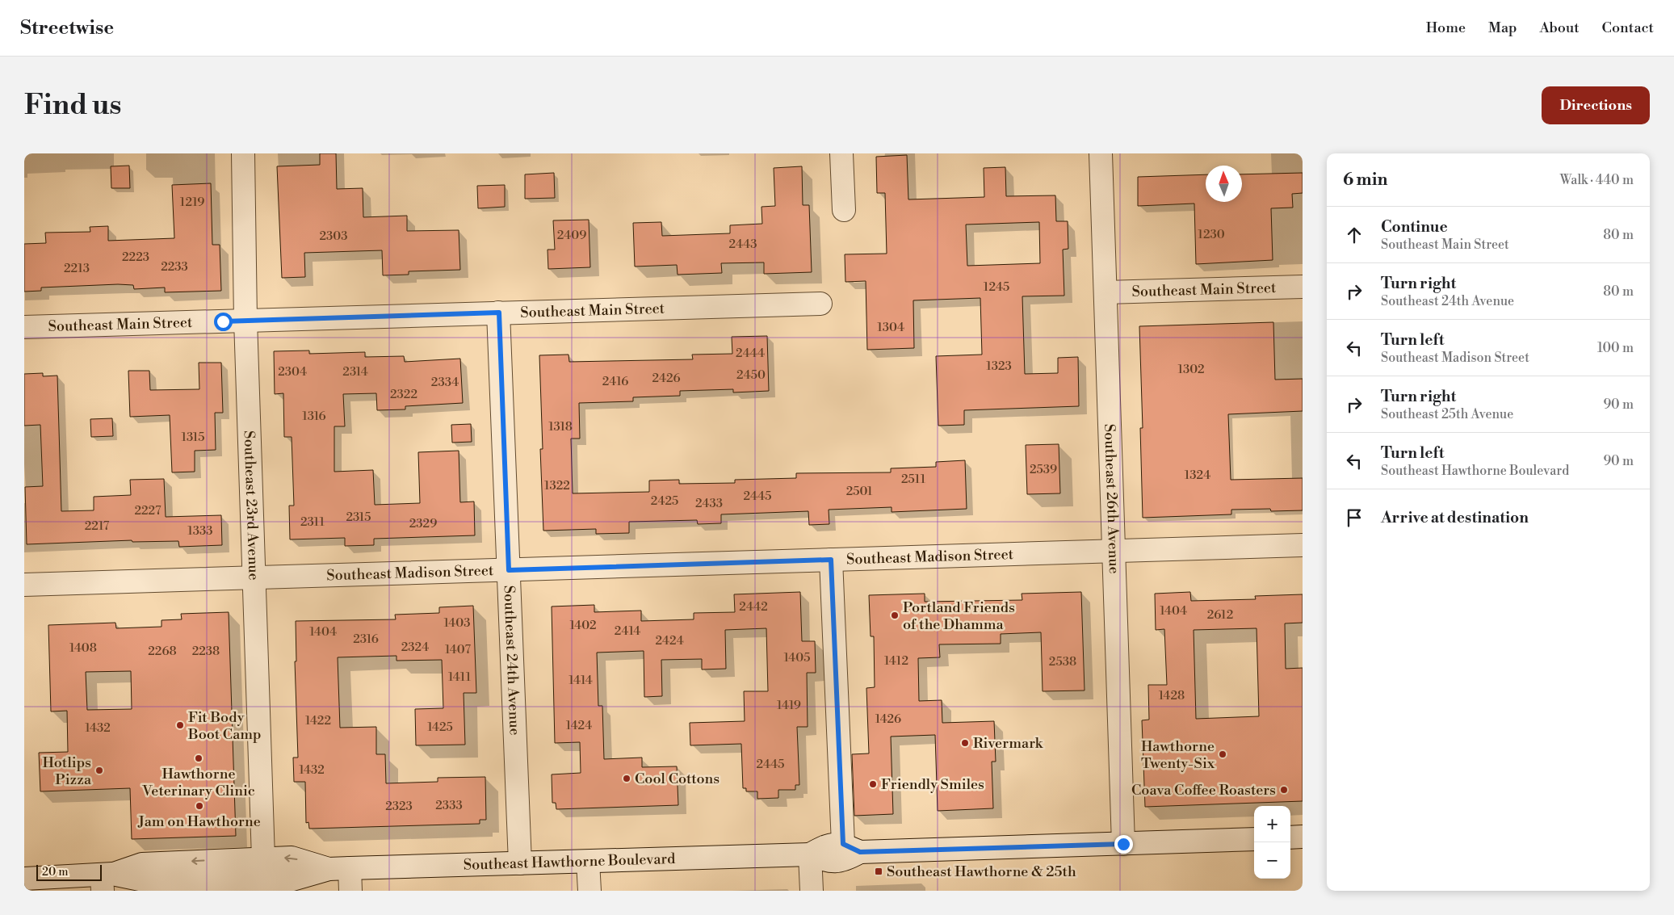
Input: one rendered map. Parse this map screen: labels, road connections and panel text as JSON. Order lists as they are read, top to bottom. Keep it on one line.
{"streets":{"street":["Southeast Main Street","Southeast 26th Avenue","Southeast 23rd Avenue","Southeast Madison Street","Southeast 24th Avenue","Southeast Hawthorne Boulevard"]},"crossings":[["Southeast Main Street","Southeast 26th Avenue"],["Southeast Main Street","Southeast 23rd Avenue"],["Southeast Main Street","Southeast 24th Avenue"],["Southeast 26th Avenue","Southeast Madison Street"],["Southeast 26th Avenue","Southeast Hawthorne Boulevard"],["Southeast 23rd Avenue","Southeast Madison Street"],["Southeast 23rd Avenue","Southeast Hawthorne Boulevard"],["Southeast Madison Street","Southeast 24th Avenue"],["Southeast 24th Avenue","Southeast Hawthorne Boulevard"]],"places":{"other":["Portland Friends of the Dhamma","Fit Body Boot Camp","Rivermark","Hawthorne Twenty-Six","Hawthorne Veterinary Clinic","Hotlips Pizza","Cool Cottons","Friendly Smiles","Coava Coffee Roasters","Jam on Hawthorne"],"transit":["Southeast Hawthorne & 25th"]},"house_numbers":["1219","1230","2409","2303","2443","2223","2233","2213","1245","1304","2444","1323","1302","2304","2314","2450","2426","2416","2334","2322","1316","1318","1315","2539","1324","2511","1322","2501","2445","2425","2433","2227","2315","2311","2329","2217","1333","2442","1404","2612","1403","1402","2414","1404","2316","2424","2324","1408","1407","2268","2238","1405","1412","2538","1411","1414","1428","1419","1426","1422","1424","1425","1432","2445","1432","2333","2323"],"scale_bar":"20 m","north":"top","page":{"header":"Streetwise","nav":["Home","Map","About","Contact"],"buttons":"Directions","title":"Find us","heading":["6 min","Walk · 440 m"],"list":[["Continue","Southeast Main Street","80 m"],["Turn right","Southeast 24th Avenue","80 m"],["Turn left","Southeast Madison Street","100 m"],["Turn right","Southeast 25th Avenue","90 m"],["Turn left","Southeast Hawthorne Boulevard","90 m"],"Arrive at destination"],"map_buttons":["+","−"],"scale":"20 m"}}
